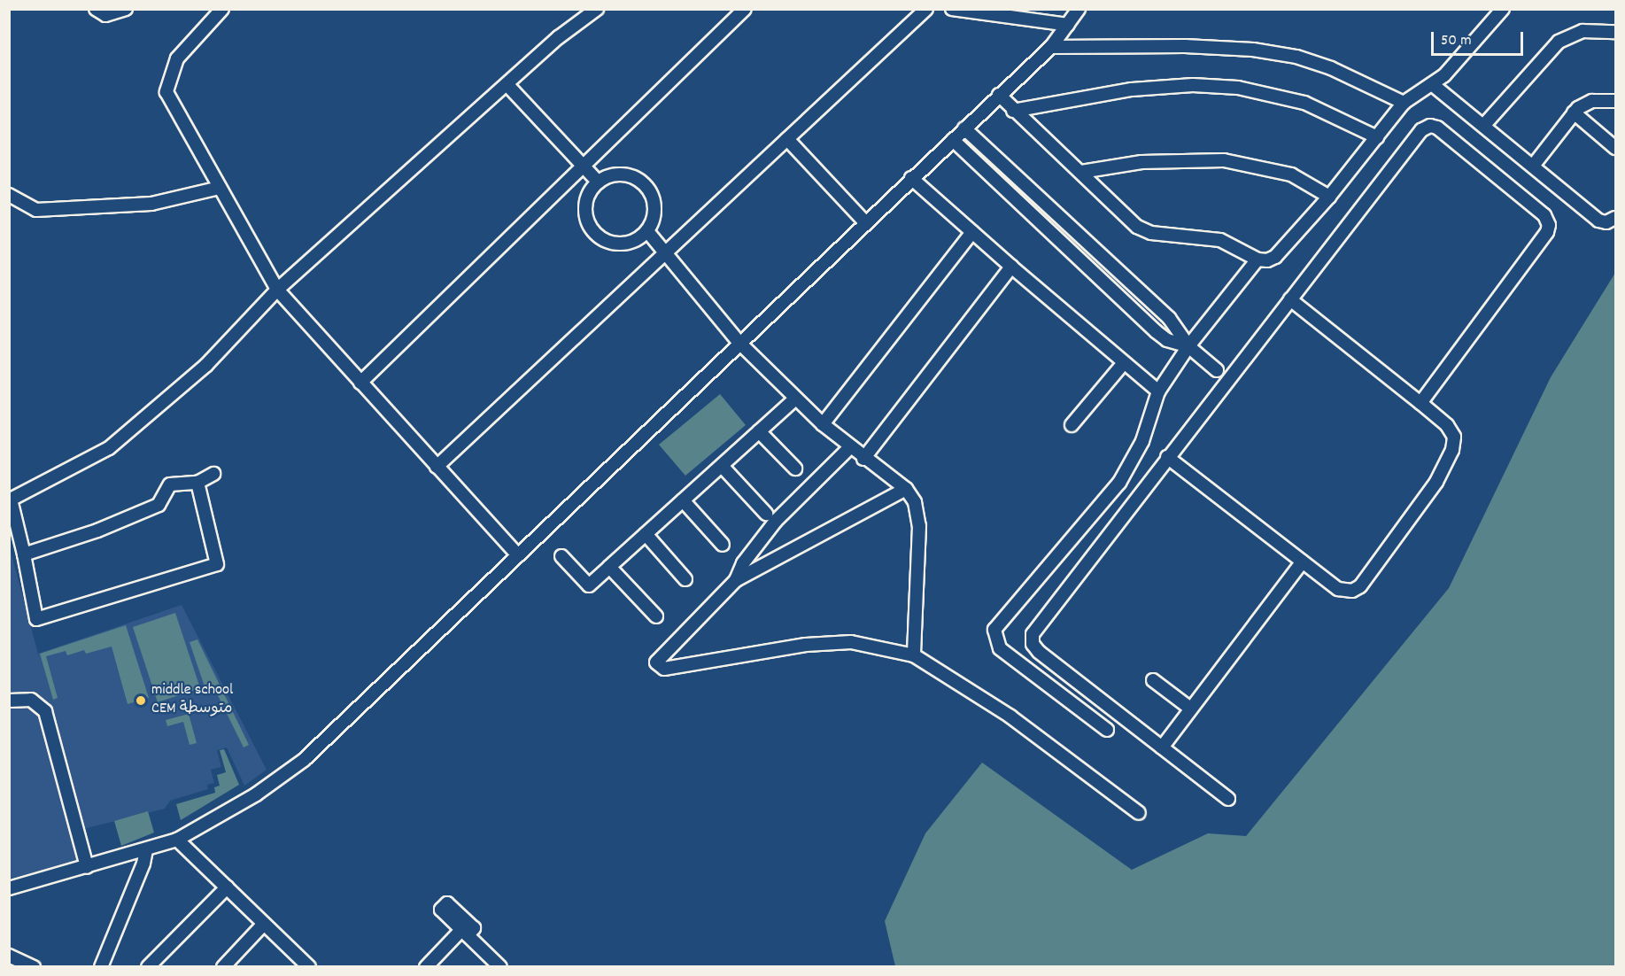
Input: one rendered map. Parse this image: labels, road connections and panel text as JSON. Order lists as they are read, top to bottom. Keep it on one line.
{"places":["middle school CEM متوسطة"],"scale_bar":"50 m"}
